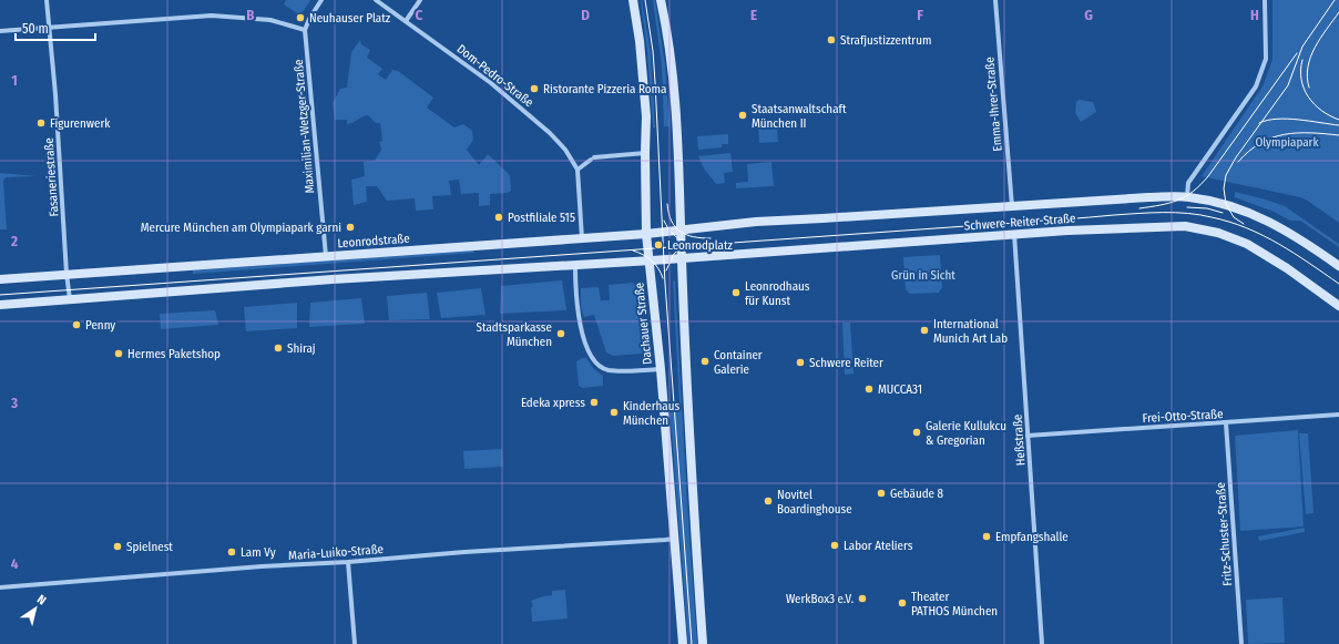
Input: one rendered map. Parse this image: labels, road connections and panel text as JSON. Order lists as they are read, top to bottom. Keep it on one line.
{"streets":{"main road":["Schwere-Reiter-Straße","Leonrodstraße","Dachauer Straße"],"street":["Dom-Pedro-Straße","Emma-Ihrer-Straße","Maximilian-Wetzger-Straße","Fasaneriestraße","Frei-Otto-Straße","Heßstraße","Fritz-Schuster-Straße","Maria-Luiko-Straße"]},"crossings":[["Emma-Ihrer-Straße","Schwere-Reiter-Straße"],["Maximilian-Wetzger-Straße","Leonrodstraße"],["Fasaneriestraße","Leonrodstraße"],["Schwere-Reiter-Straße","Leonrodstraße"],["Schwere-Reiter-Straße","Heßstraße"],["Leonrodstraße","Dachauer Straße"],["Dachauer Straße","Maria-Luiko-Straße"],["Frei-Otto-Straße","Heßstraße"],["Frei-Otto-Straße","Fritz-Schuster-Straße"]],"parks":["Olympiapark","Grün in Sicht"],"places":["Neuhauser Platz","Strafjustizzentrum","Ristorante Pizzeria Roma","Staatsanwaltschaft München II","Figurenwerk","Postfiliale 515","Mercure München am Olympiapark garni","Leonrodplatz","Leonrodhaus für Kunst","Penny","International Munich Art Lab","Stadtsparkasse München","Shiraj","Hermes Paketshop","Container Galerie","Schwere Reiter","MUCCA31","Edeka xpress","Kinderhaus München","Galerie Kullukcu & Gregorian","Gebäude 8","Novitel Boardinghouse","Empfangshalle","Labor Ateliers","Spielnest","Lam Vy","WerkBox3 e.V.","Theater PATHOS München"],"scale_bar":"50 m","north":"top right","grid":{"columns":["B","C","D","E","F","G","H"],"rows":["1","2","3","4"]}}
